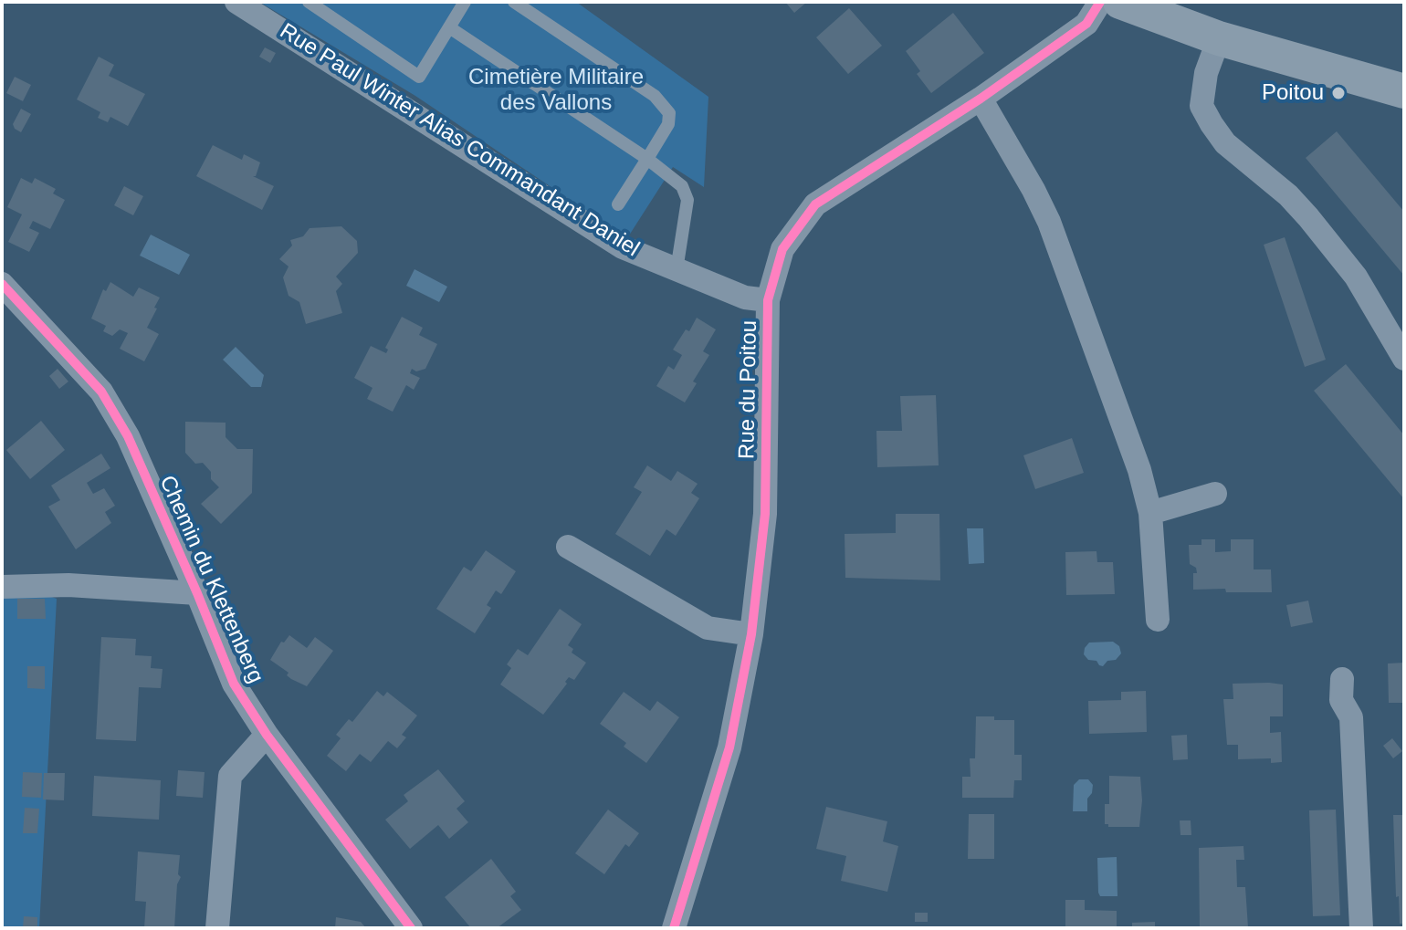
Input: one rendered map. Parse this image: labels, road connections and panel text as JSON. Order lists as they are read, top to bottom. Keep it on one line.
{"streets":{"street":["Rue Paul Winter Alias Commandant Daniel","Rue du Poitou","Chemin du Klettenberg"]},"crossings":[["Rue Paul Winter Alias Commandant Daniel","Rue du Poitou"]],"parks":["Cimetière Militaire des Vallons"],"places":["Poitou"]}
